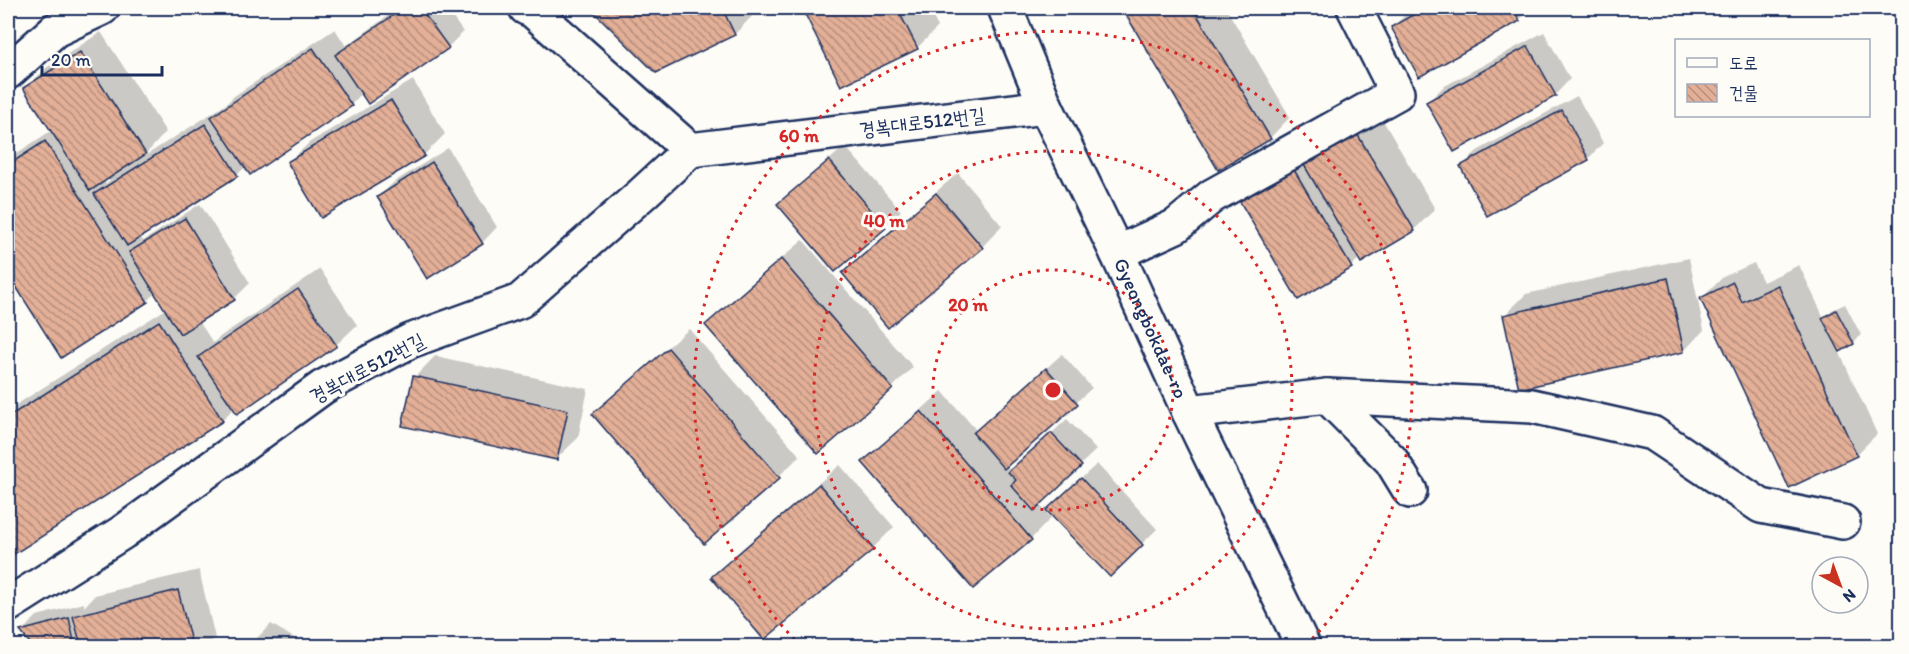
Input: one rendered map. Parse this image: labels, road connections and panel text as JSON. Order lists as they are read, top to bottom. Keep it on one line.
{"streets":{"street":["경복대로512번길","Gyeongbokdae-ro"]},"crossings":[["경복대로512번길","Gyeongbokdae-ro"]],"legend":["도로","건물"],"scale_bar":"20 m","north":"bottom right","rings":["60 m","40 m","20 m"]}
